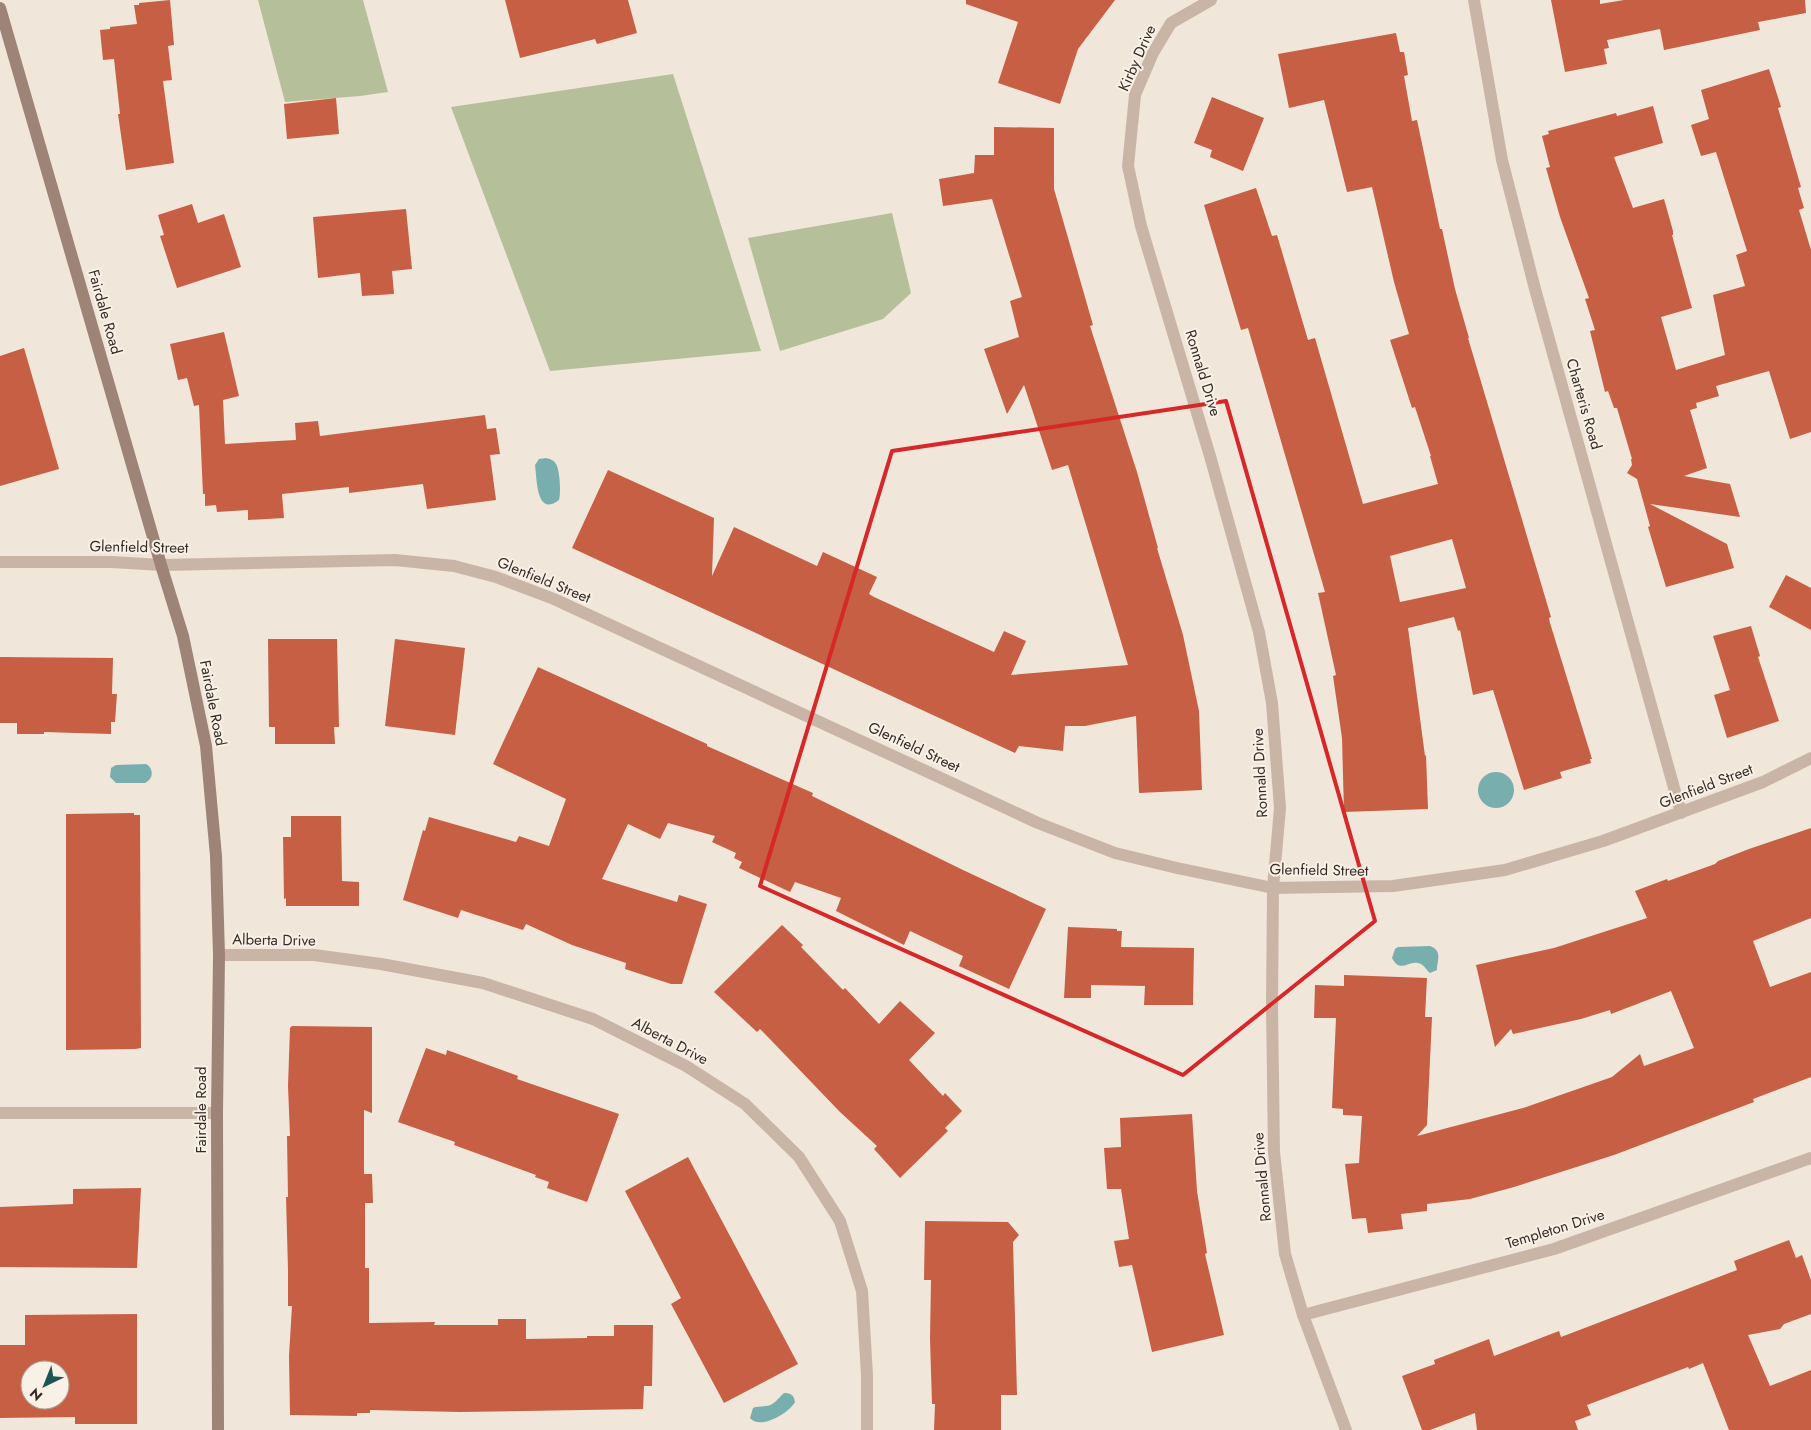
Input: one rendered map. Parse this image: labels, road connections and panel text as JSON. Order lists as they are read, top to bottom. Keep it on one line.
{"streets":{"street":["Kirby Drive","Fairdale Road","Ronnald Drive","Charteris Road","Glenfield Street","Alberta Drive","Templeton Drive"]},"crossings":[["Kirby Drive","Ronnald Drive"],["Fairdale Road","Glenfield Street"],["Fairdale Road","Alberta Drive"],["Ronnald Drive","Glenfield Street"],["Ronnald Drive","Templeton Drive"],["Charteris Road","Glenfield Street"]],"north":"bottom left"}
